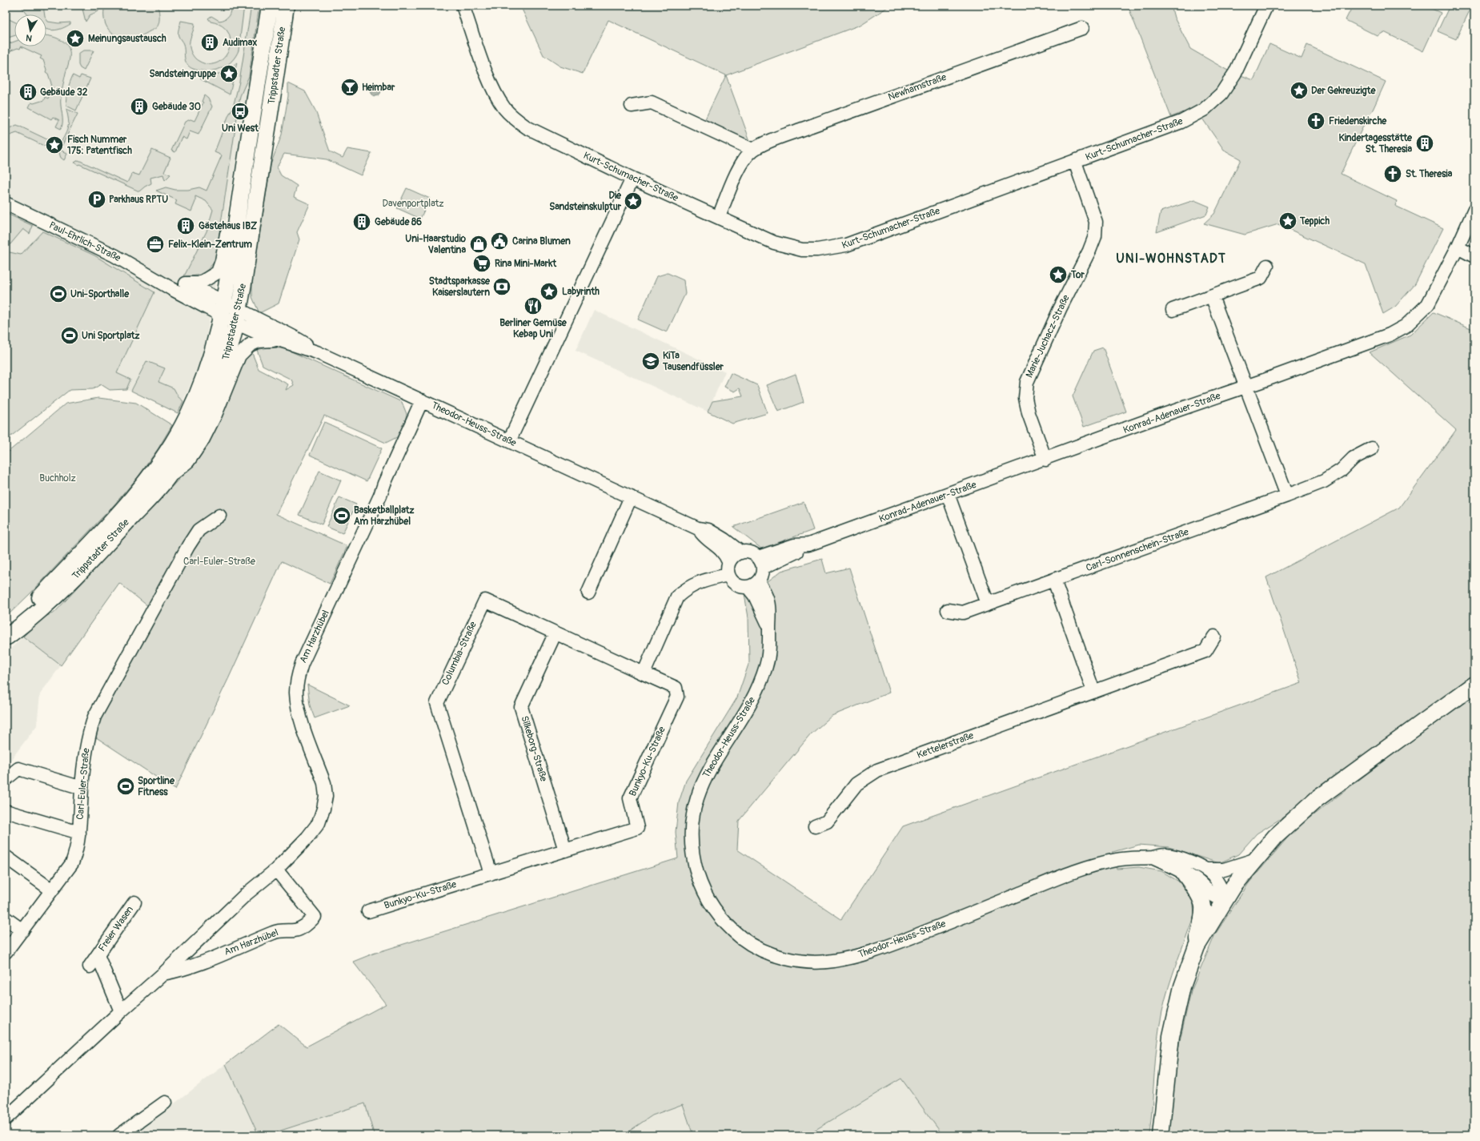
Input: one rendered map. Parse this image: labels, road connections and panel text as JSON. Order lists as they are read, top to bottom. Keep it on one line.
{"streets":{"main road":["Trippstadter Straße"],"street":["Newhamstraße","Kurt-Schumacher-Straße","Paul-Ehrlich-Straße","Marie-Juchacz-Straße","Konrad-Adenauer-Straße","Theodor-Heuss-Straße","Carl-Sonnenschein-Straße","Am Harzhübel","Columbia-Straße","Kettelerstraße","Silkeborg-Straße","Bunkyo-Ku-Straße","Carl-Euler-Straße","Freier Wasen"]},"crossings":[["Trippstadter Straße","Paul-Ehrlich-Straße"],["Trippstadter Straße","Theodor-Heuss-Straße"],["Newhamstraße","Kurt-Schumacher-Straße"],["Kurt-Schumacher-Straße","Marie-Juchacz-Straße"],["Paul-Ehrlich-Straße","Theodor-Heuss-Straße"],["Marie-Juchacz-Straße","Konrad-Adenauer-Straße"],["Konrad-Adenauer-Straße","Theodor-Heuss-Straße"],["Theodor-Heuss-Straße","Am Harzhübel"],["Am Harzhübel","Freier Wasen"],["Columbia-Straße","Silkeborg-Straße"],["Columbia-Straße","Bunkyo-Ku-Straße"],["Silkeborg-Straße","Bunkyo-Ku-Straße"]],"districts":["UNI-WOHNSTADT"],"parks":["Davenportplatz","Buchholz","Carl-Euler-Straße"],"places":{"place":["Meinungsaustausch","Sandsteingruppe","Der Gekreuzigte","Fisch Nummer 175: Patentfisch","Die Sandsteinskulptur","Teppich","Tor","Labyrinth"],"building":["Audimax","Gebäude 32","Gebäude 30","Kindertagesstätte St. Theresia","Gebäude 86","Gästehaus IBZ"],"bar":["Heimbar"],"bus stop":["Uni West"],"church":["Friedenskirche","St. Theresia"],"parking":["Parkhaus RPTU"],"public building":["Carina Blumen"],"office":["Felix-Klein-Zentrum"],"shop":["Uni-Haarstudio Valentina"],"supermarket":["Rina Mini-Markt"],"bank":["Stadtsparkasse Kaiserslautern"],"sports":["Uni-Sporthalle","Uni Sportplatz","Basketballplatz Am Harzhübel","Sportline Fitness"],"restaurant":["Berliner Gemüse Kebap Uni"],"school or university":["KiTa Tausendfüssler"]},"north":"bottom"}
